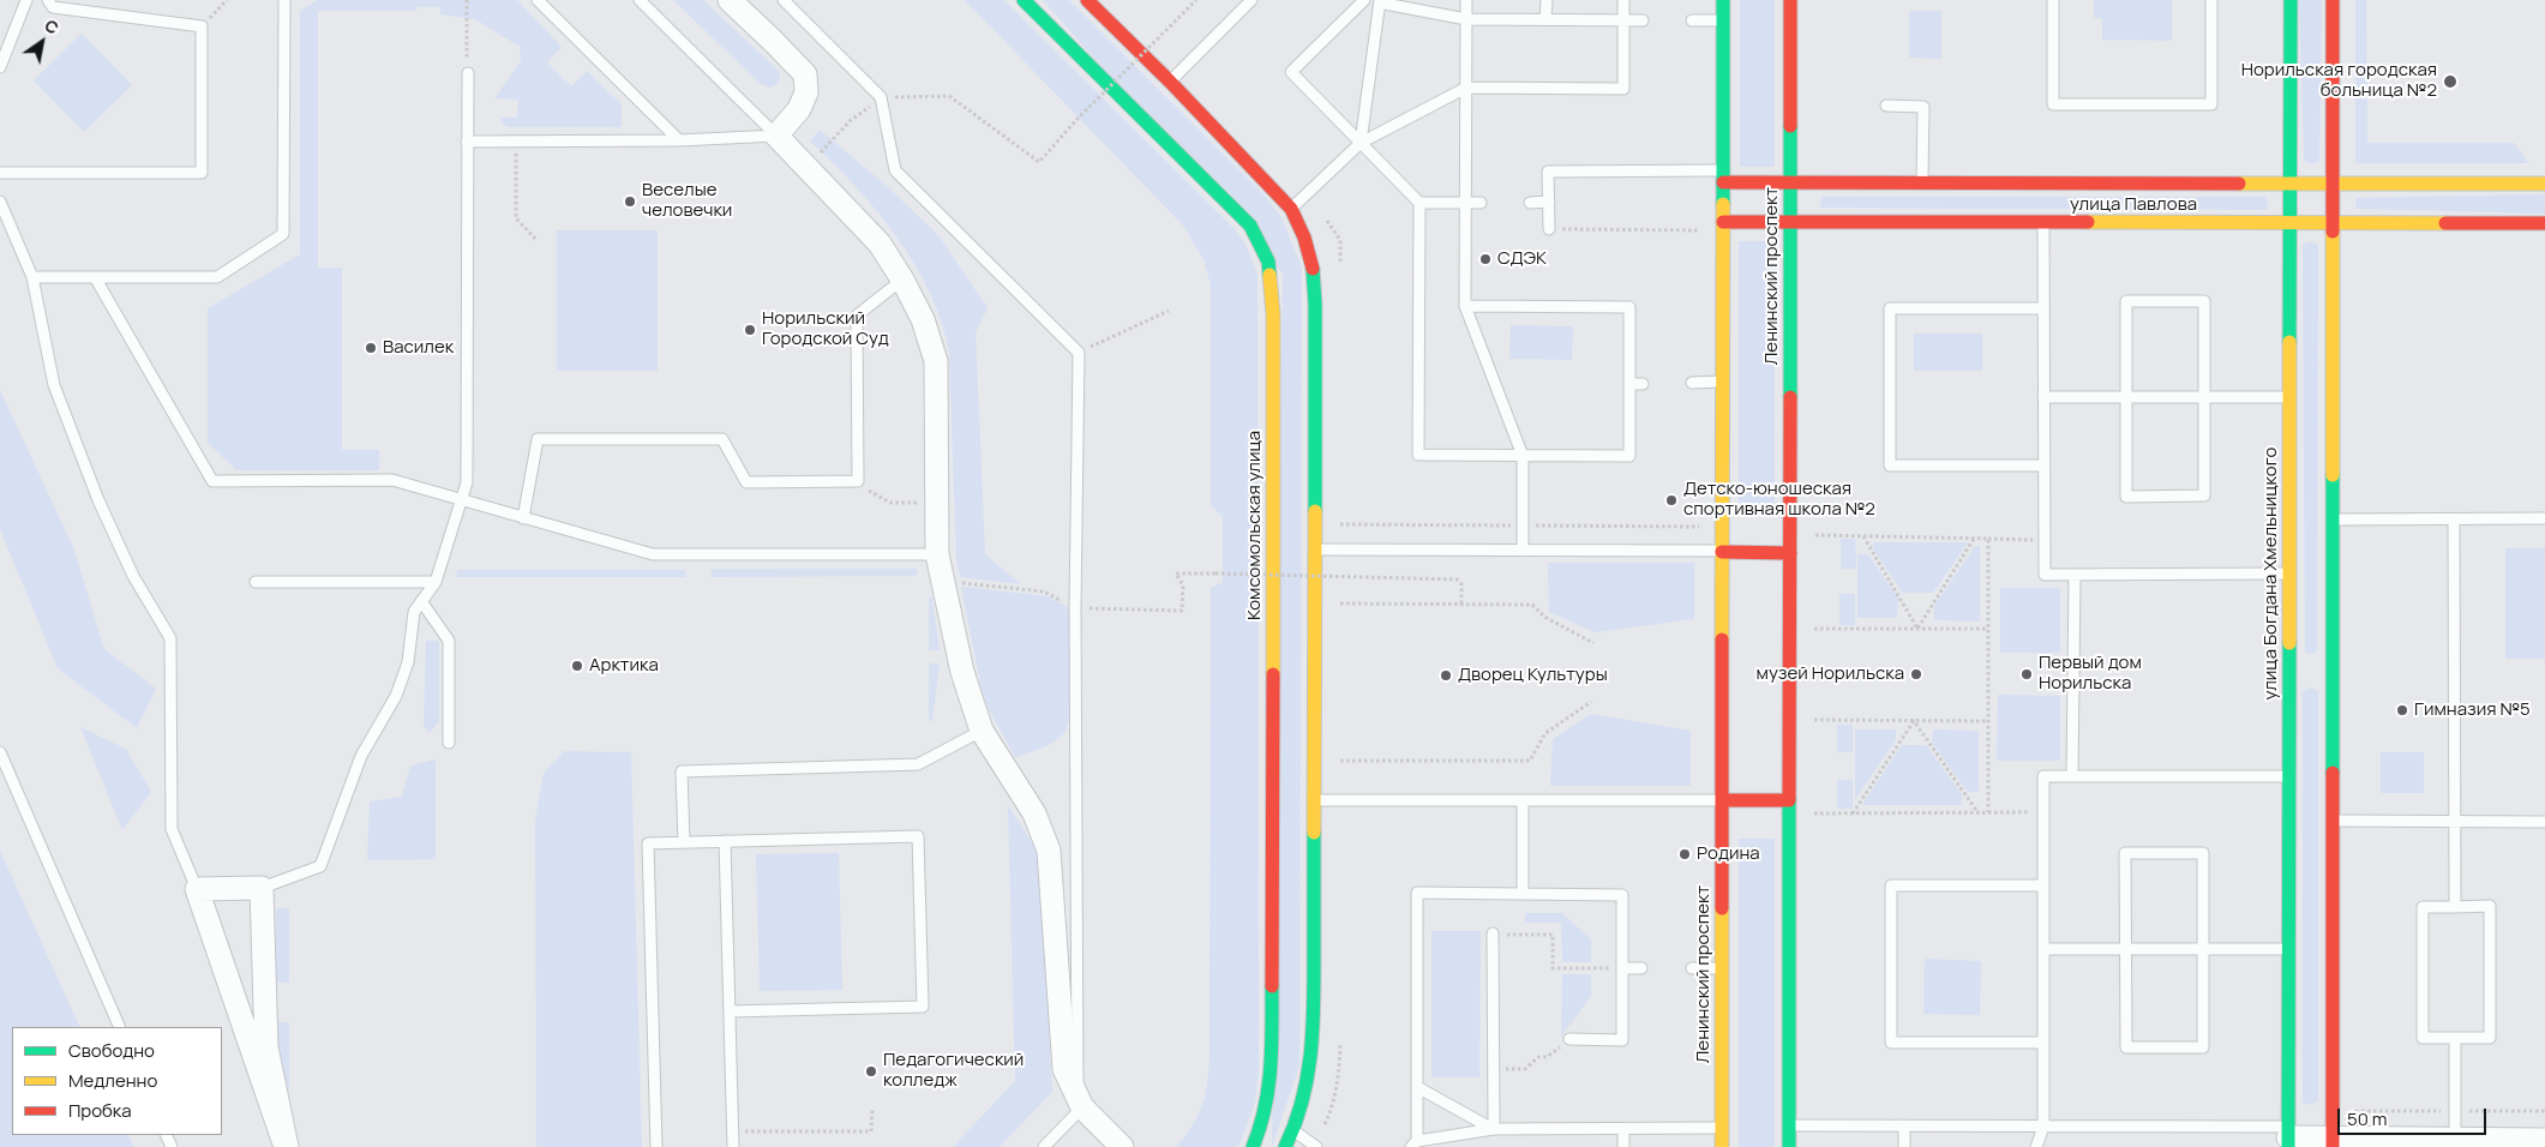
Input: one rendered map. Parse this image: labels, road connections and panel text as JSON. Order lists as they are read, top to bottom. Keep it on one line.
{"streets":{"street":["улица Павлова","Ленинский проспект","Комсомольская улица","улица Богдана Хмельницкого"]},"crossings":[["улица Павлова","Ленинский проспект"],["улица Павлова","улица Богдана Хмельницкого"]],"places":["Норильская городская больница №2","Веселые человечки","СДЭК","Норильский Городской Суд","Василек","Детско-юношеская спортивная школа №2","Арктика","музей Норильска","Первый дом Норильска","Дворец Культуры","Гимназия №5","Родина","Педагогический колледж"],"legend":["Свободно","Медленно","Пробка"],"scale_bar":"50 m","north":"top right"}
